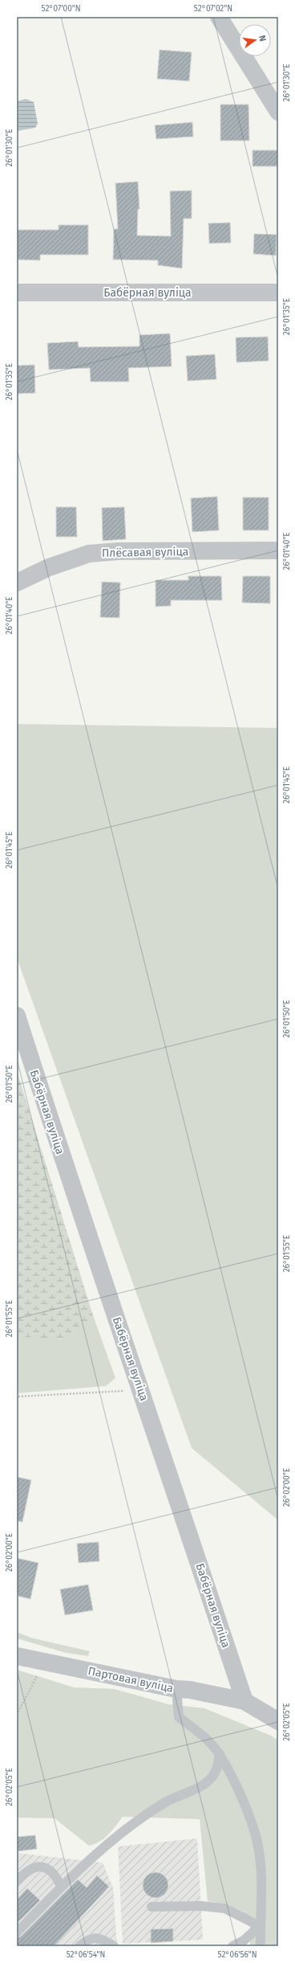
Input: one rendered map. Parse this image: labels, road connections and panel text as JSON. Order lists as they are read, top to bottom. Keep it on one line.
{"streets":{"street":["Бабёрная вуліца","Плёсавая вуліца","Партовая вуліца"]},"crossings":[["Бабёрная вуліца","Партовая вуліца"]],"north":"right","coordinates":["52°07'00\"N","52°07'02\"N","26°01'30\"E","26°01'35\"E","26°01'40\"E","26°01'45\"E","26°01'50\"E","26°01'55\"E","26°02'00\"E","26°02'05\"E","52°06'54\"N","52°06'56\"N"]}
